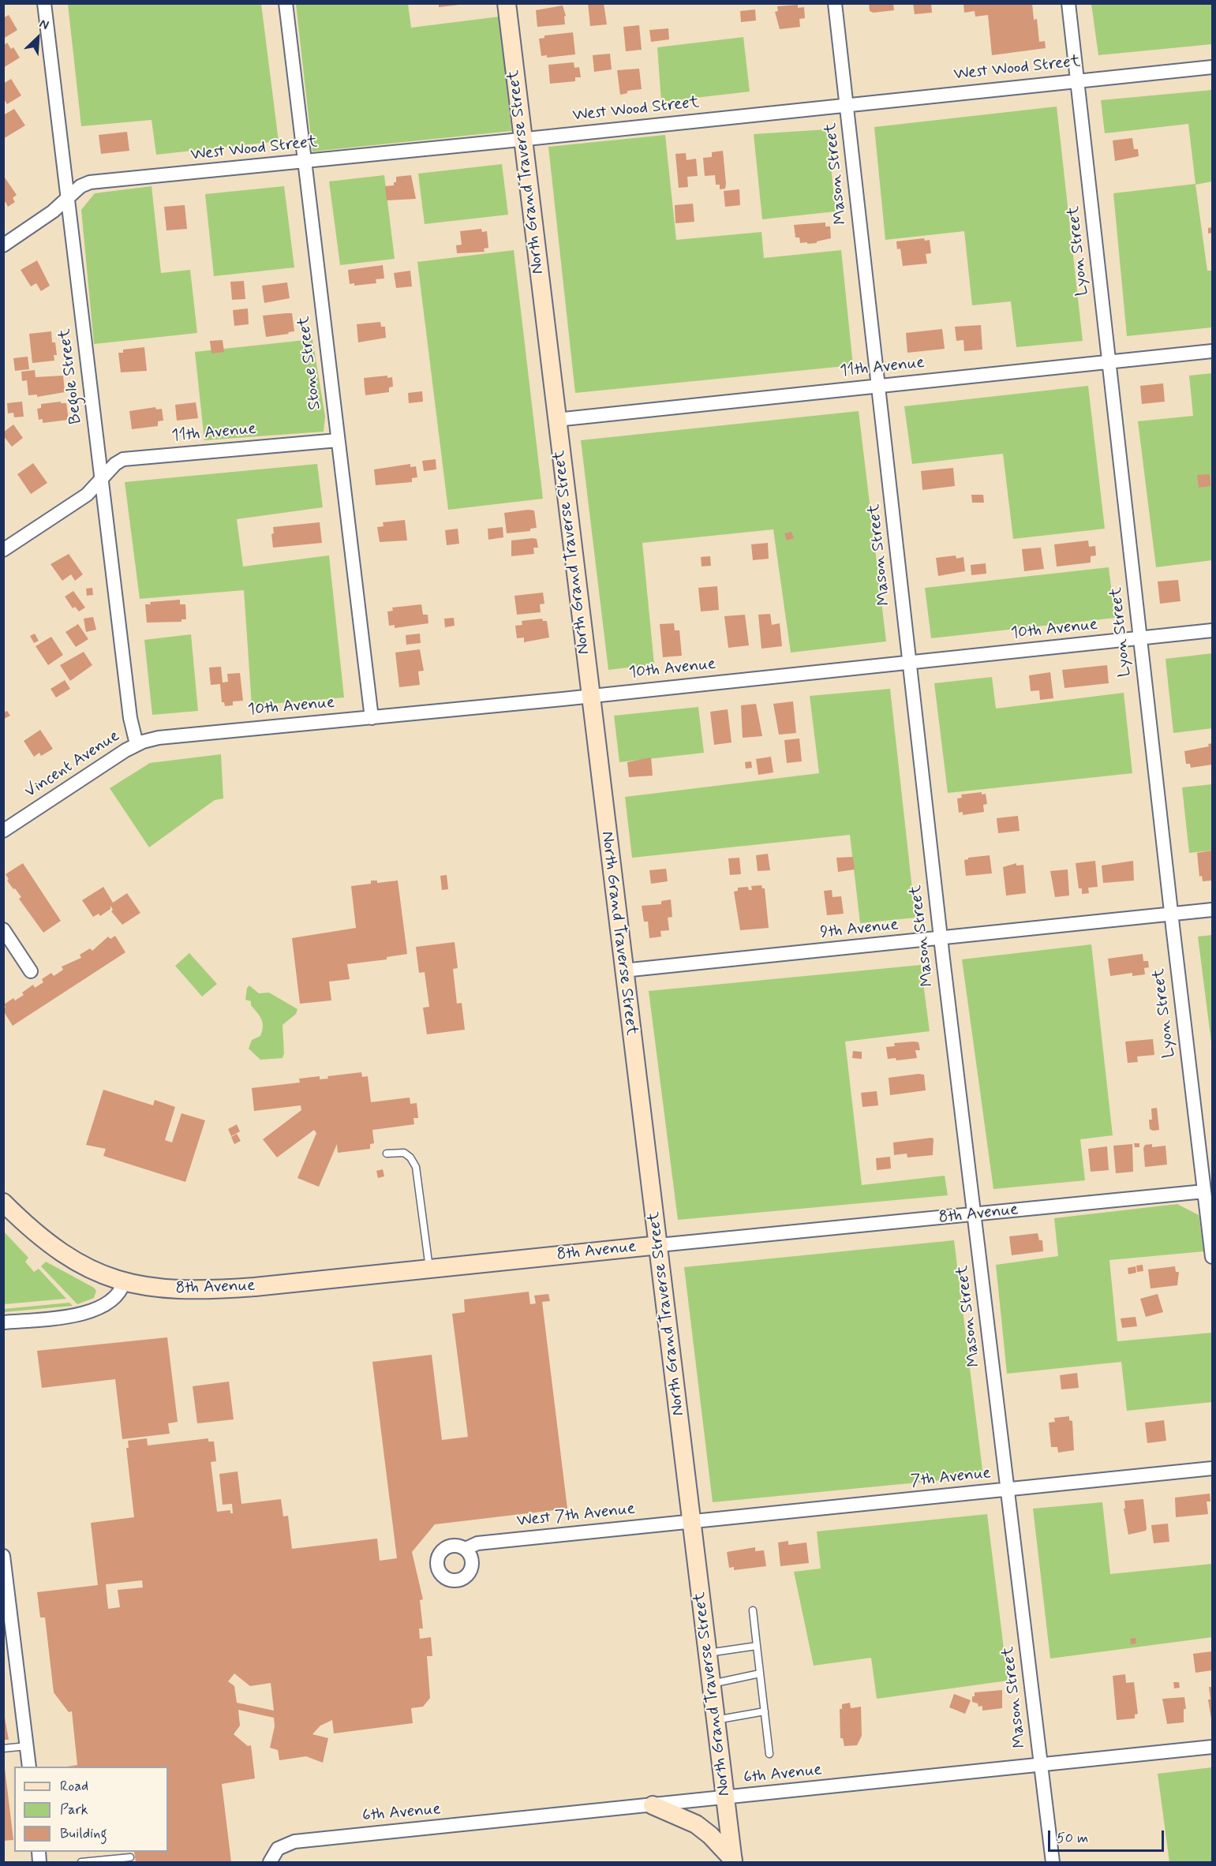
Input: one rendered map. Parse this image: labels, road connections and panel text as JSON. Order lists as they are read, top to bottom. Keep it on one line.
{"streets":{"street":["West Wood Street","North Grand Traverse Street","Mason Street","Lyon Street","Stone Street","11th Avenue","Begole Street","10th Avenue","Vincent Avenue","9th Avenue","8th Avenue","7th Avenue","West 7th Avenue","6th Avenue"]},"crossings":[["West Wood Street","North Grand Traverse Street"],["West Wood Street","Mason Street"],["West Wood Street","Lyon Street"],["West Wood Street","Stone Street"],["West Wood Street","Begole Street"],["North Grand Traverse Street","11th Avenue"],["North Grand Traverse Street","10th Avenue"],["North Grand Traverse Street","9th Avenue"],["North Grand Traverse Street","8th Avenue"],["North Grand Traverse Street","7th Avenue"],["North Grand Traverse Street","West 7th Avenue"],["North Grand Traverse Street","6th Avenue"],["Mason Street","11th Avenue"],["Mason Street","10th Avenue"],["Mason Street","9th Avenue"],["Mason Street","8th Avenue"],["Mason Street","7th Avenue"],["Mason Street","6th Avenue"],["Lyon Street","11th Avenue"],["Lyon Street","10th Avenue"],["Lyon Street","9th Avenue"],["Lyon Street","8th Avenue"],["Stone Street","11th Avenue"],["Stone Street","10th Avenue"],["11th Avenue","Begole Street"],["Begole Street","10th Avenue"],["Begole Street","Vincent Avenue"],["10th Avenue","Vincent Avenue"],["7th Avenue","West 7th Avenue"]],"legend":["Road","Park","Building"],"scale_bar":"50 m","north":"top right"}
